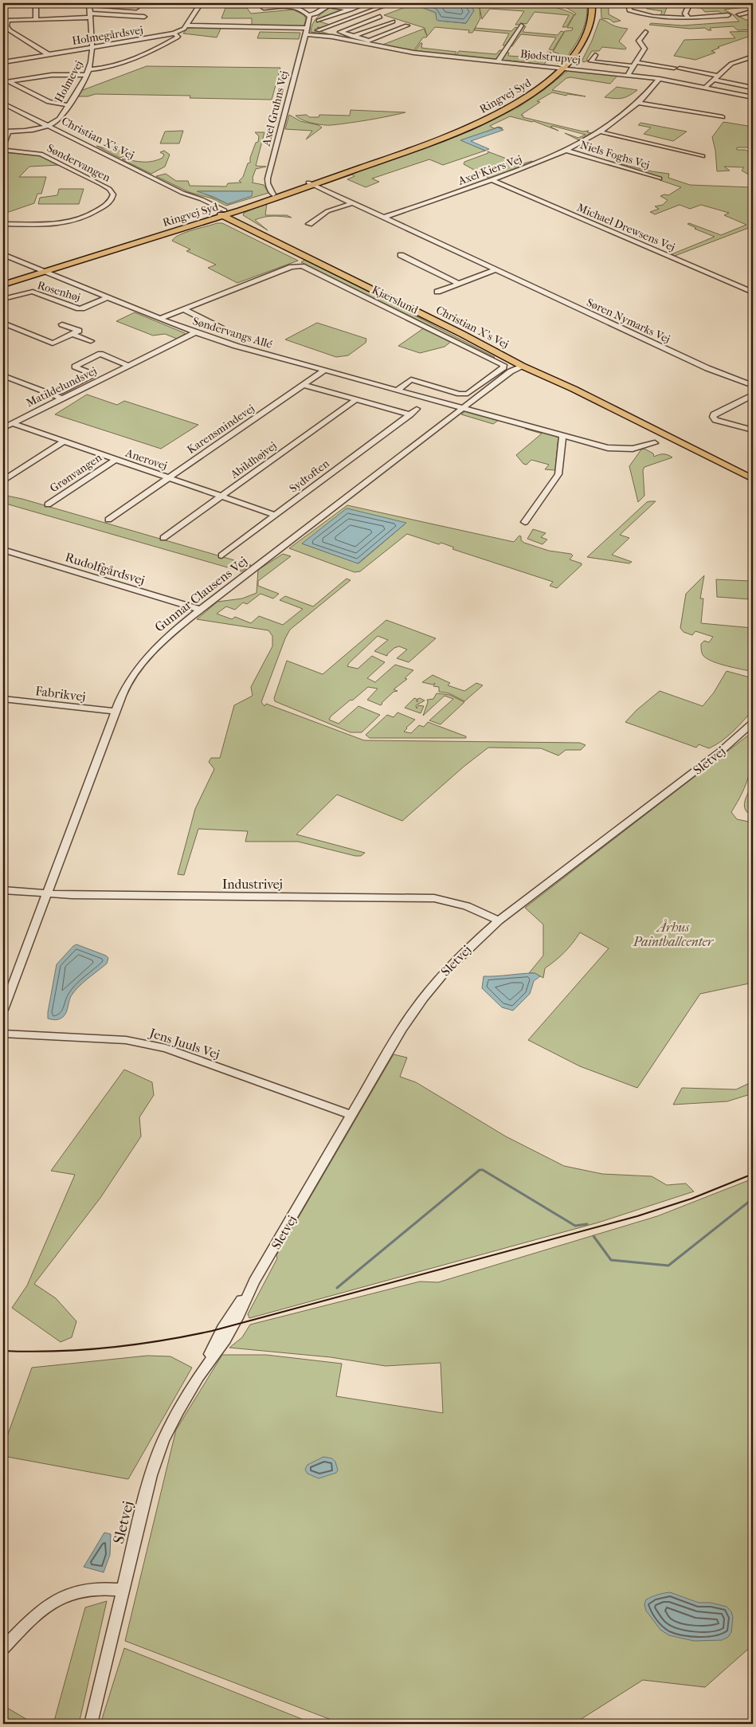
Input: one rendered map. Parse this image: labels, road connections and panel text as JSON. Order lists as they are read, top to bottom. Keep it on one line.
{"streets":{"main road":["Ringvej Syd","Christian X's Vej"],"street":["Holmegårdsvej","Bjødstrupvej","Holmevej","Axel Gruhns Vej","Niels Foghs Vej","Søndervangen","Axel Kiers Vej","Michael Drewsens Vej","Rosenhøj","Kjærslund","Søren Nymarks Vej","Søndervangs Allé","Matildelundsvej","Karensmindevej","Anerovej","Abildhøjvej","Grønvangen","Sydtoften","Rudolfgårdsvej","Gunnar Clausens Vej","Fabrikvej","Sletvej","Industrivej","Jens Juuls Vej"]},"crossings":[["Holmegårdsvej","Holmevej"],["Bjødstrupvej","Ringvej Syd"],["Bjødstrupvej","Axel Gruhns Vej"],["Bjødstrupvej","Axel Kiers Vej"],["Holmevej","Christian X's Vej"],["Holmevej","Søndervangen"],["Ringvej Syd","Axel Gruhns Vej"],["Ringvej Syd","Christian X's Vej"],["Ringvej Syd","Søren Nymarks Vej"],["Ringvej Syd","Søndervangs Allé"],["Christian X's Vej","Søndervangen"],["Christian X's Vej","Gunnar Clausens Vej"],["Niels Foghs Vej","Axel Kiers Vej"],["Axel Kiers Vej","Michael Drewsens Vej"],["Axel Kiers Vej","Søren Nymarks Vej"],["Rosenhøj","Søndervangs Allé"],["Kjærslund","Søndervangs Allé"],["Søndervangs Allé","Matildelundsvej"],["Søndervangs Allé","Karensmindevej"],["Søndervangs Allé","Gunnar Clausens Vej"],["Matildelundsvej","Anerovej"],["Karensmindevej","Anerovej"],["Anerovej","Abildhøjvej"],["Anerovej","Grønvangen"],["Anerovej","Sydtoften"],["Rudolfgårdsvej","Gunnar Clausens Vej"],["Gunnar Clausens Vej","Fabrikvej"],["Gunnar Clausens Vej","Industrivej"],["Sletvej","Industrivej"],["Sletvej","Jens Juuls Vej"]],"parks":["Århus Paintballcenter"]}
